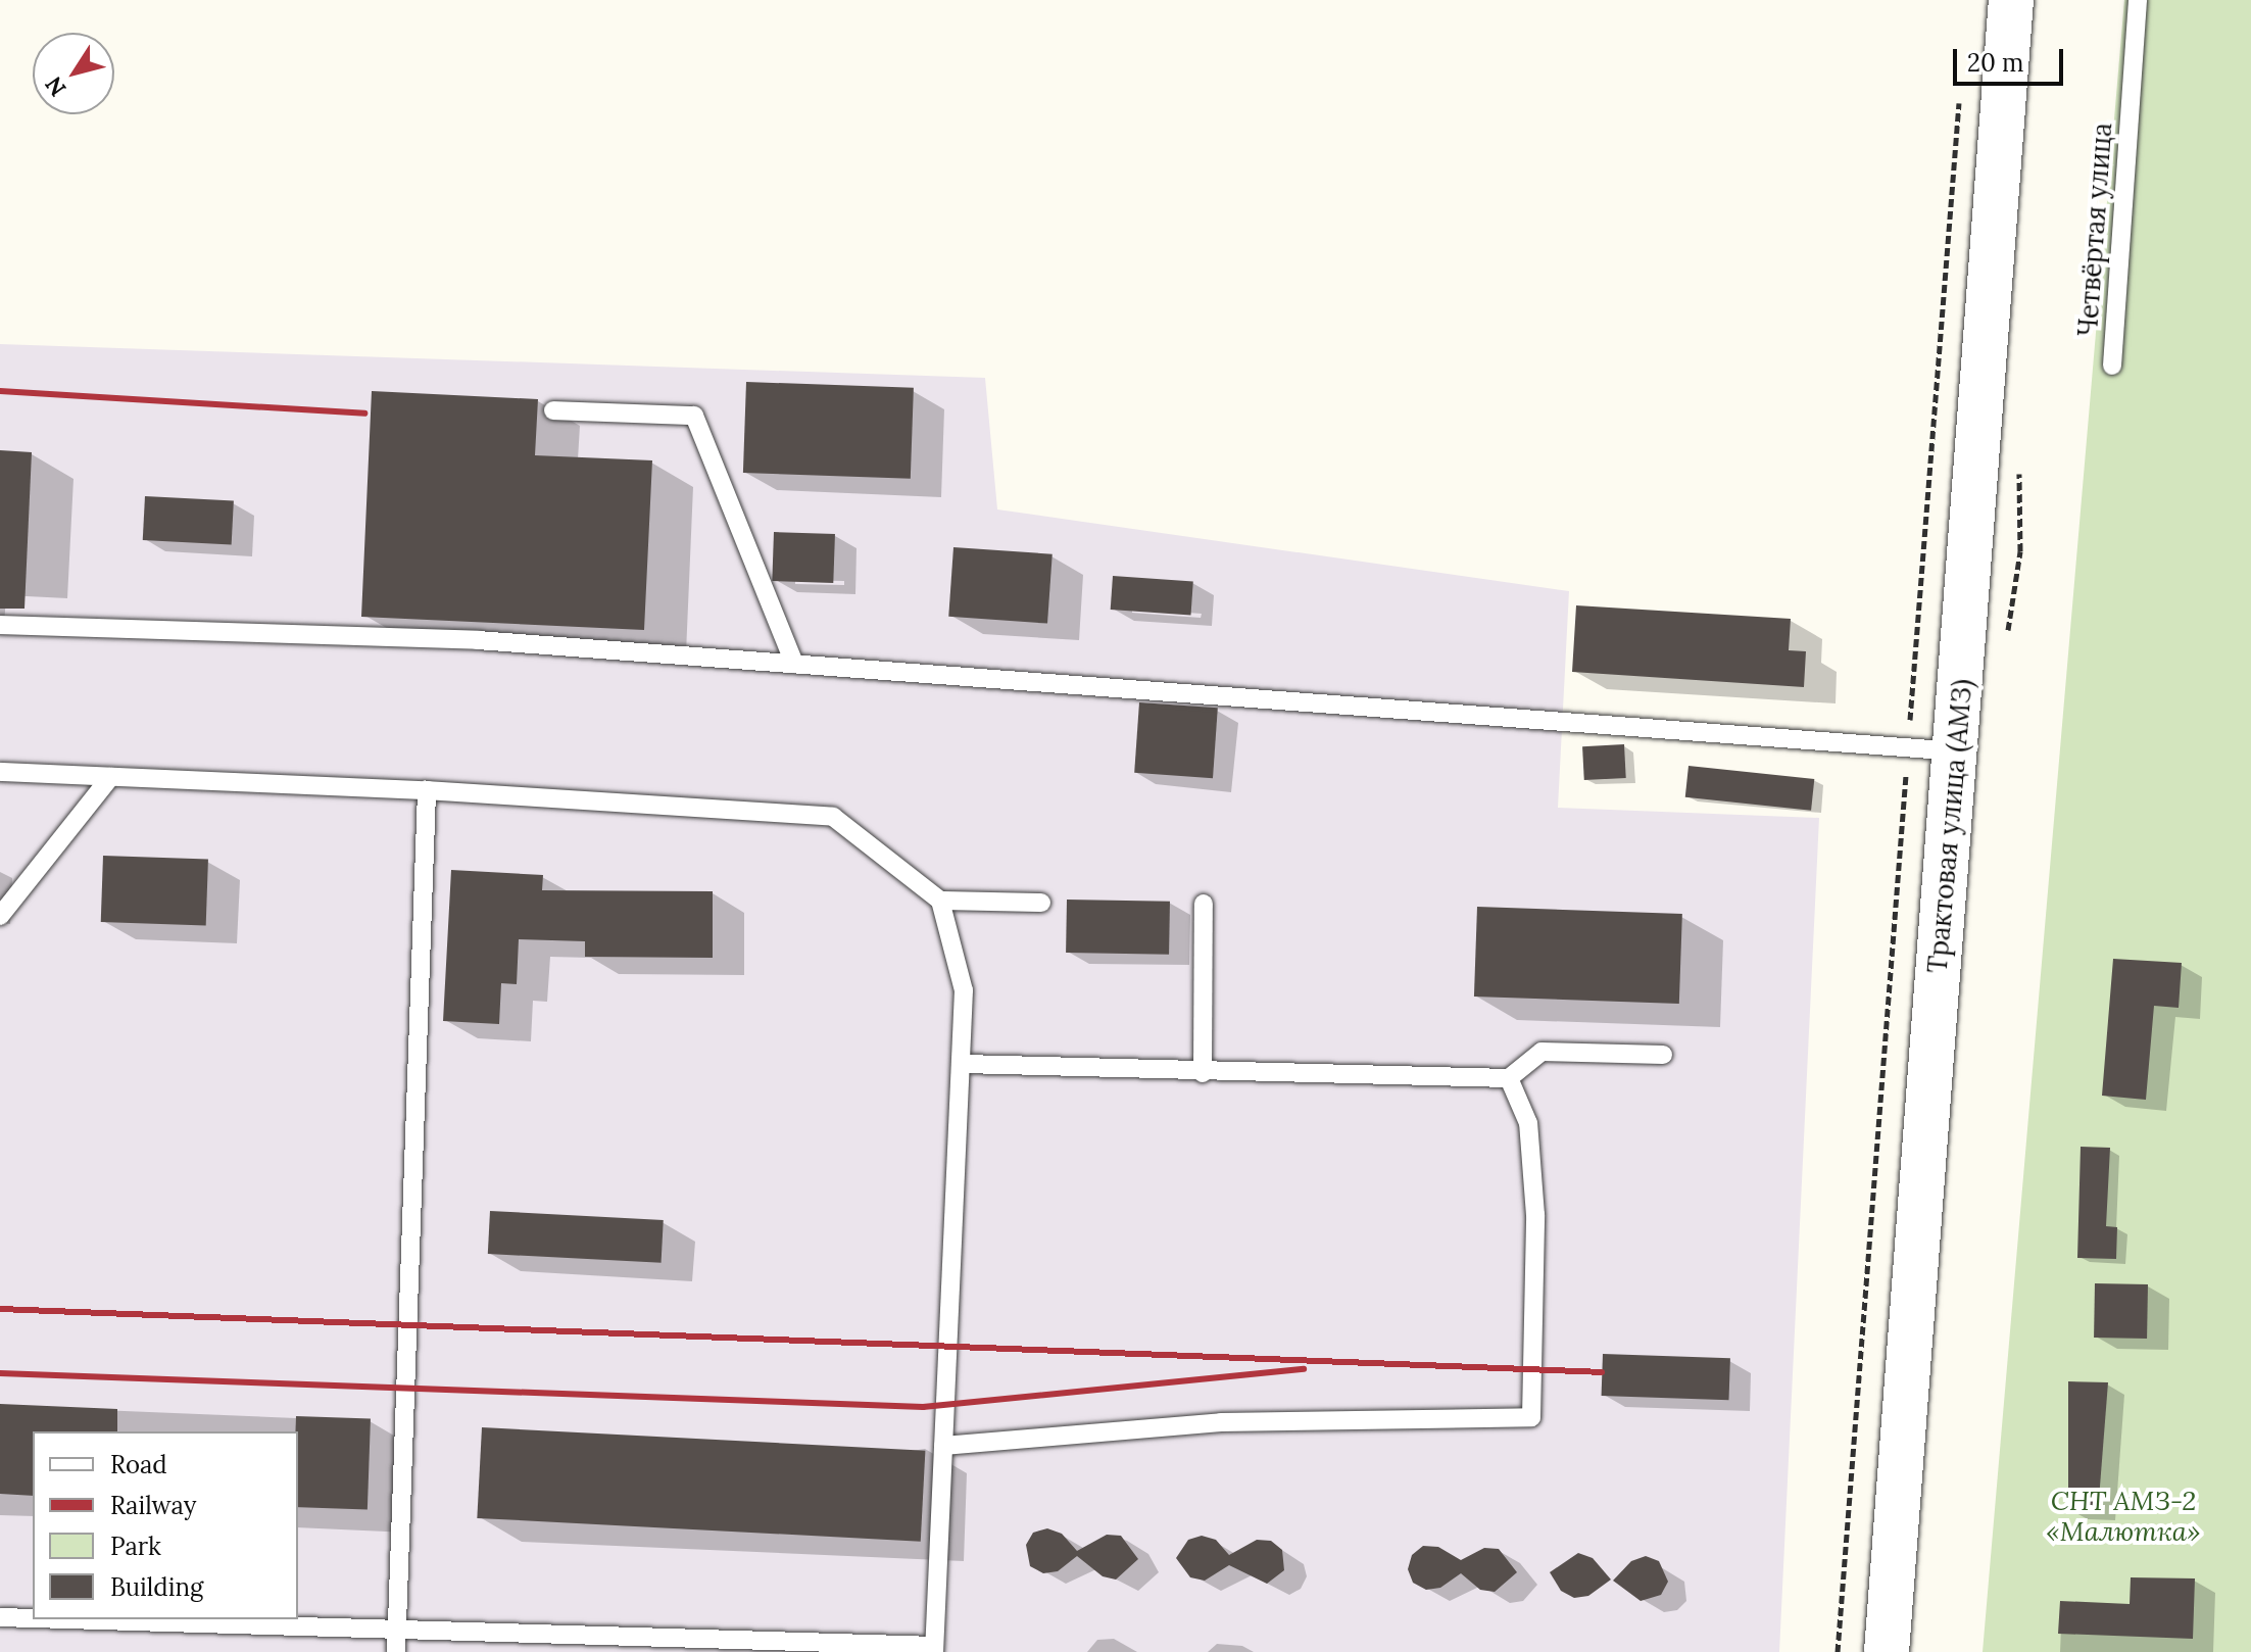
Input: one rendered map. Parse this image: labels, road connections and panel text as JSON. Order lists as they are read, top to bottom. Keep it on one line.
{"streets":{"street":["Трактовая улица (АМЗ)"],"lane":["Четвёртая улица"]},"parks":["СНТ АМЗ-2 «Малютка»"],"legend":["Road","Railway","Park","Building"],"scale_bar":"20 m","north":"bottom left"}
